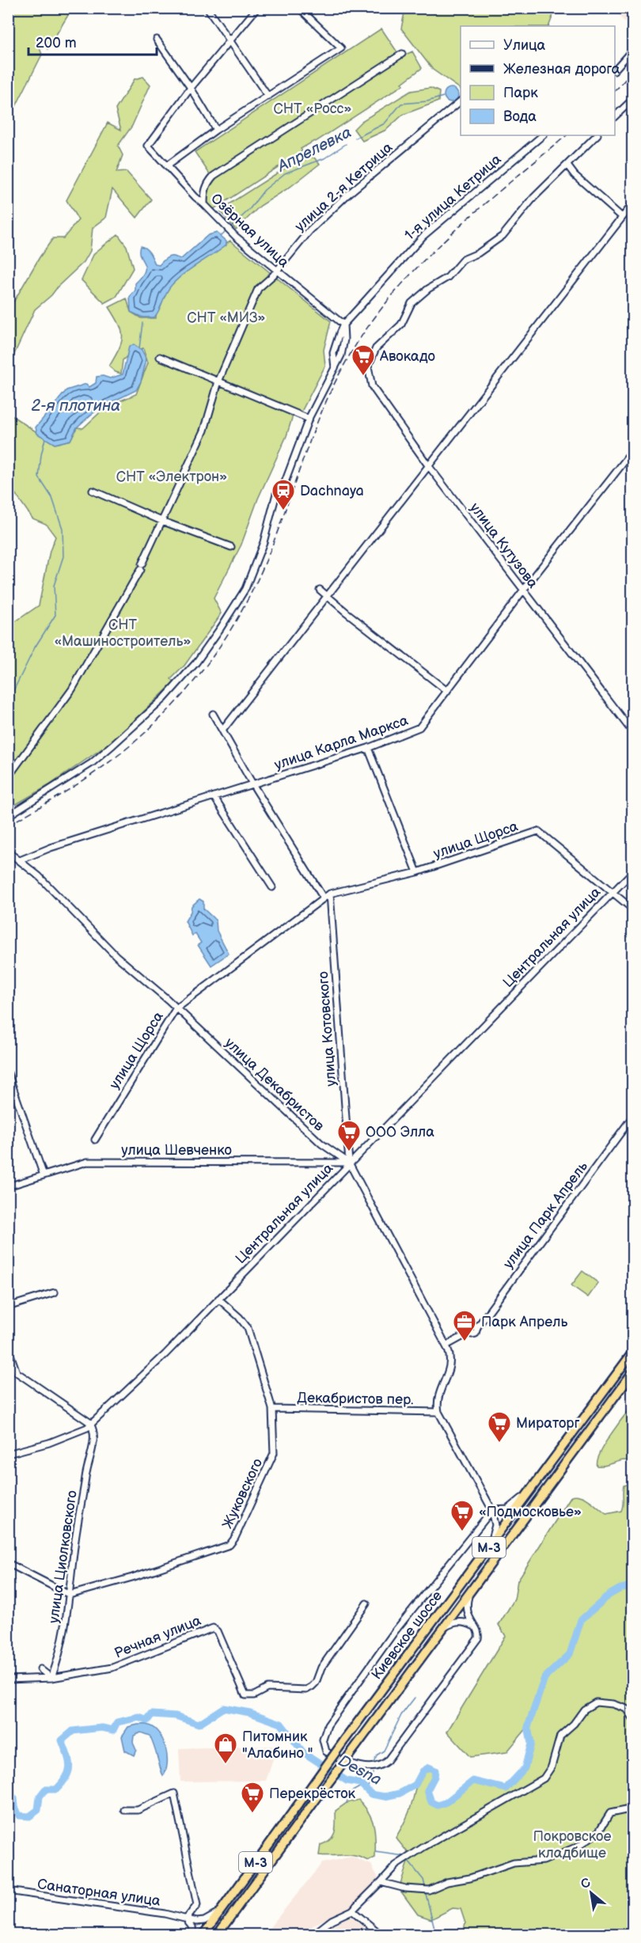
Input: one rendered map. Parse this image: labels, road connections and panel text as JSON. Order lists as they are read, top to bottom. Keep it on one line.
{"streets":{"highway":["М-3","Киевское шоссе"],"street":["улица 2-я Кетрица","1-я улица Кетрица","Озёрная улица","улица Кутузова","улица Карла Маркса","улица Щорса","Центральная улица","улица Котовского","улица Декабристов","улица Шевченко","улица Парк Апрель","Декабристов пер.","Жуковского","улица Циолковского","Речная улица","Санаторная улица"]},"crossings":[["улица 2-я Кетрица","Озёрная улица"],["1-я улица Кетрица","Озёрная улица"],["улица Кутузова","улица Карла Маркса"],["улица Карла Маркса","улица Декабристов"],["улица Щорса","Центральная улица"],["улица Щорса","улица Котовского"],["улица Щорса","улица Декабристов"],["Центральная улица","улица Котовского"],["Центральная улица","улица Декабристов"],["Центральная улица","улица Шевченко"],["Центральная улица","Жуковского"],["Центральная улица","улица Циолковского"],["улица Котовского","улица Декабристов"],["улица Котовского","улица Шевченко"],["улица Декабристов","улица Шевченко"],["улица Декабристов","улица Парк Апрель"],["улица Декабристов","Декабристов пер."],["Декабристов пер.","Жуковского"],["Жуковского","улица Циолковского"],["улица Циолковского","Речная улица"]],"water":["Апрелевка","2-я плотина","Desna"],"parks":["СНТ «Росс»","СНТ «МИЗ»","СНТ «Электрон»","СНТ «Машиностроитель»","Покровское кладбище"],"places":{"supermarket":["Авокадо","ООО Элла","Мираторг","«Подмосковье»","Перекрёсток"],"station":["Dachnaya"],"office":["Парк Апрель"],"shop":["Питомник \"Алабино \""]},"legend":["Улица","Железная дорога","Парк","Вода"],"scale_bar":"200 m","north":"top left"}
